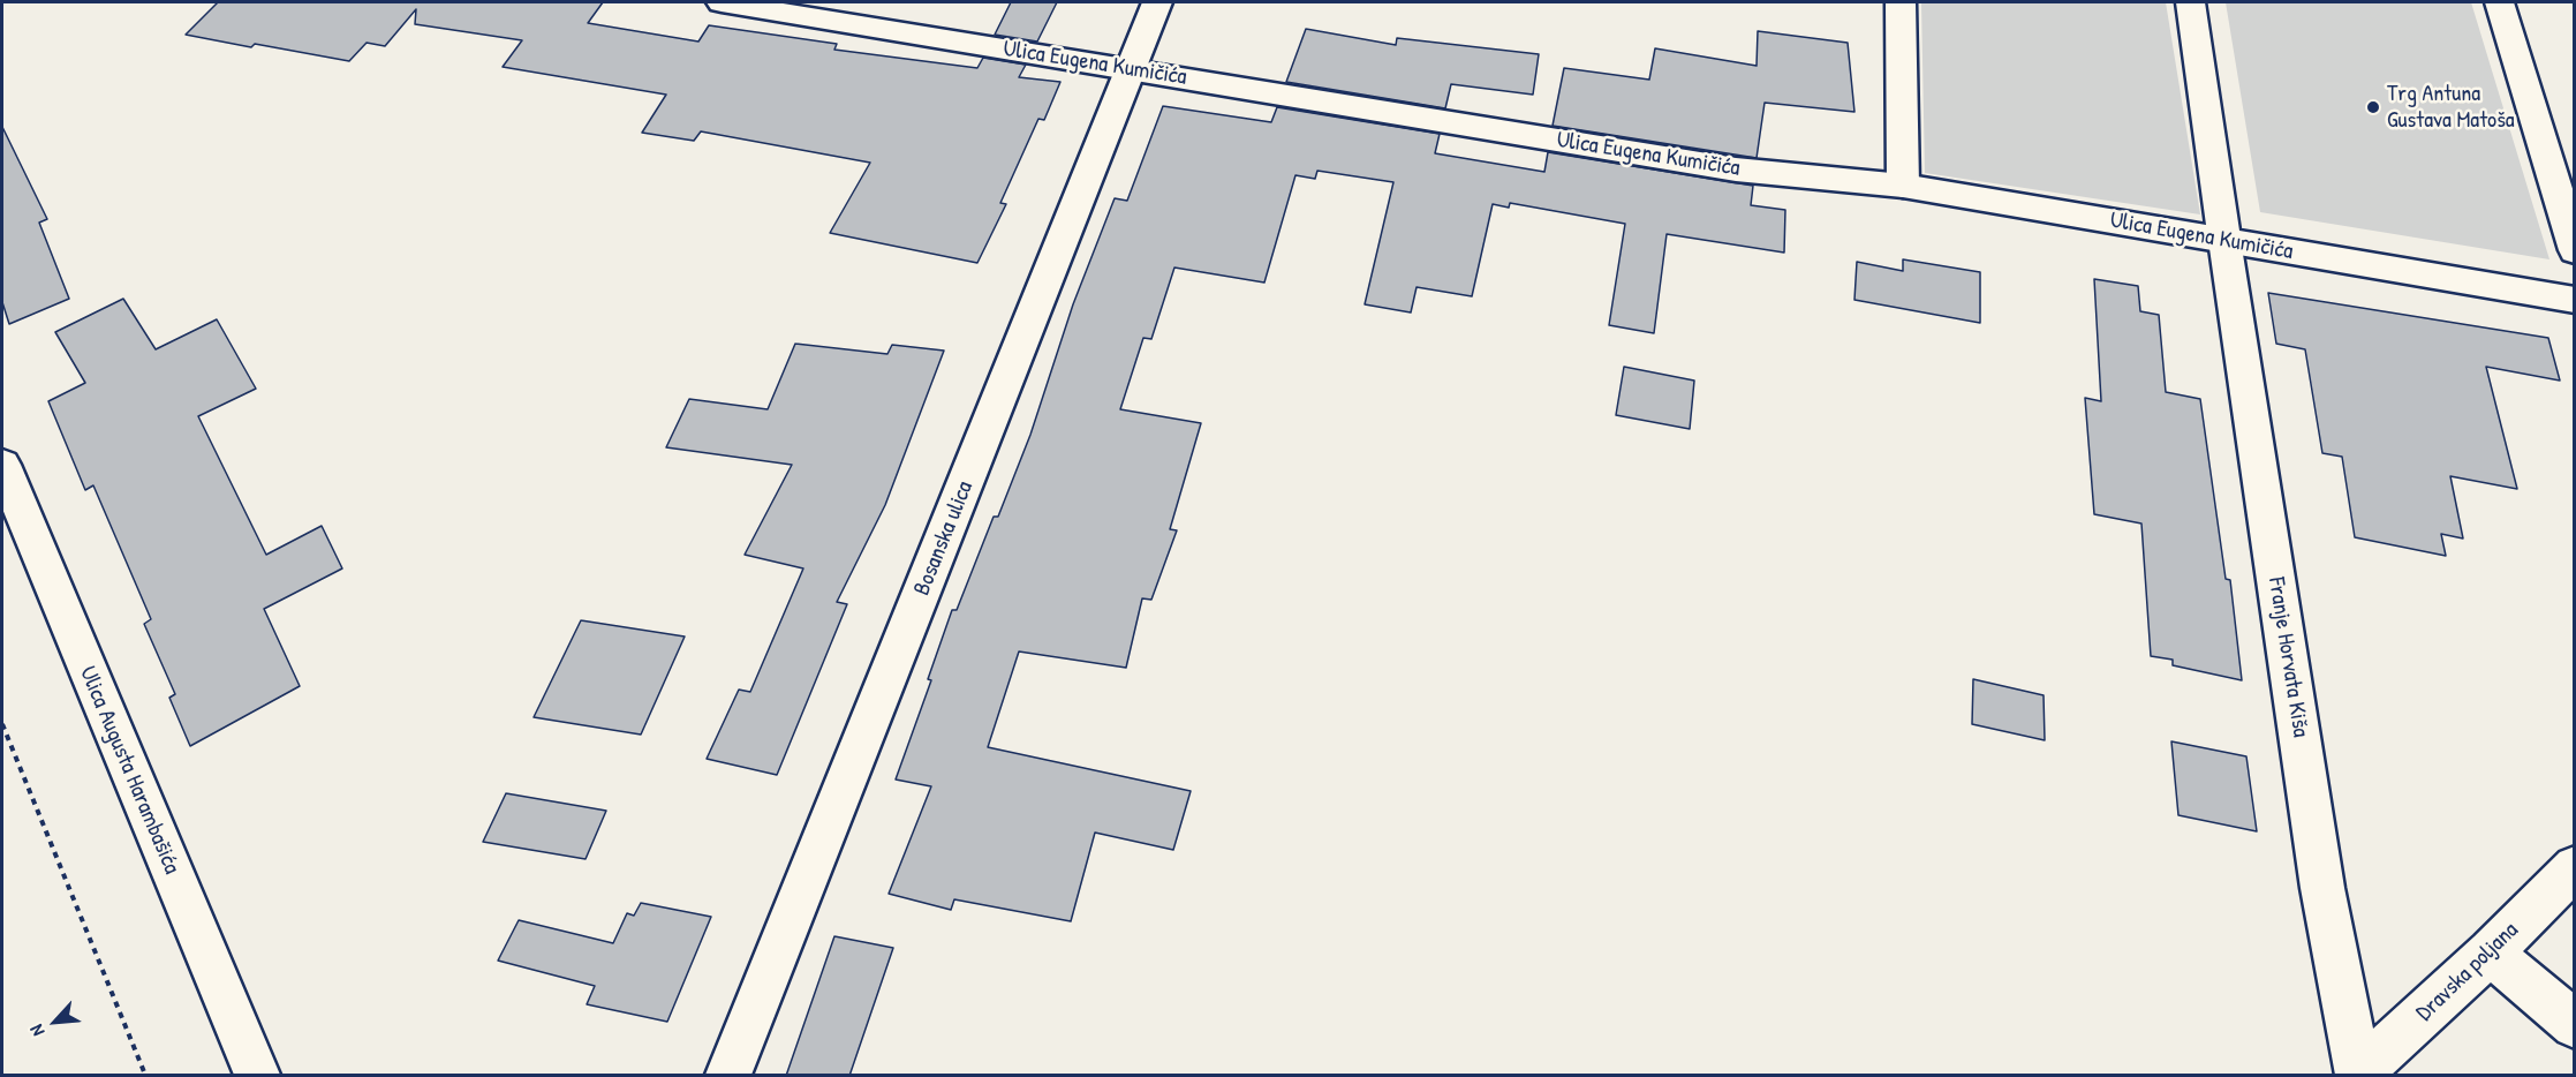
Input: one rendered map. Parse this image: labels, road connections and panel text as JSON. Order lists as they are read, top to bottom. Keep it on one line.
{"streets":{"street":["Ulica Eugena Kumičića","Bosanska ulica","Franje Horvata Kiša","Ulica Augusta Harambašića","Dravska poljana"]},"crossings":[["Ulica Eugena Kumičića","Bosanska ulica"],["Ulica Eugena Kumičića","Franje Horvata Kiša"],["Franje Horvata Kiša","Dravska poljana"]],"places":["Trg Antuna Gustava Matoša"],"north":"bottom left"}
